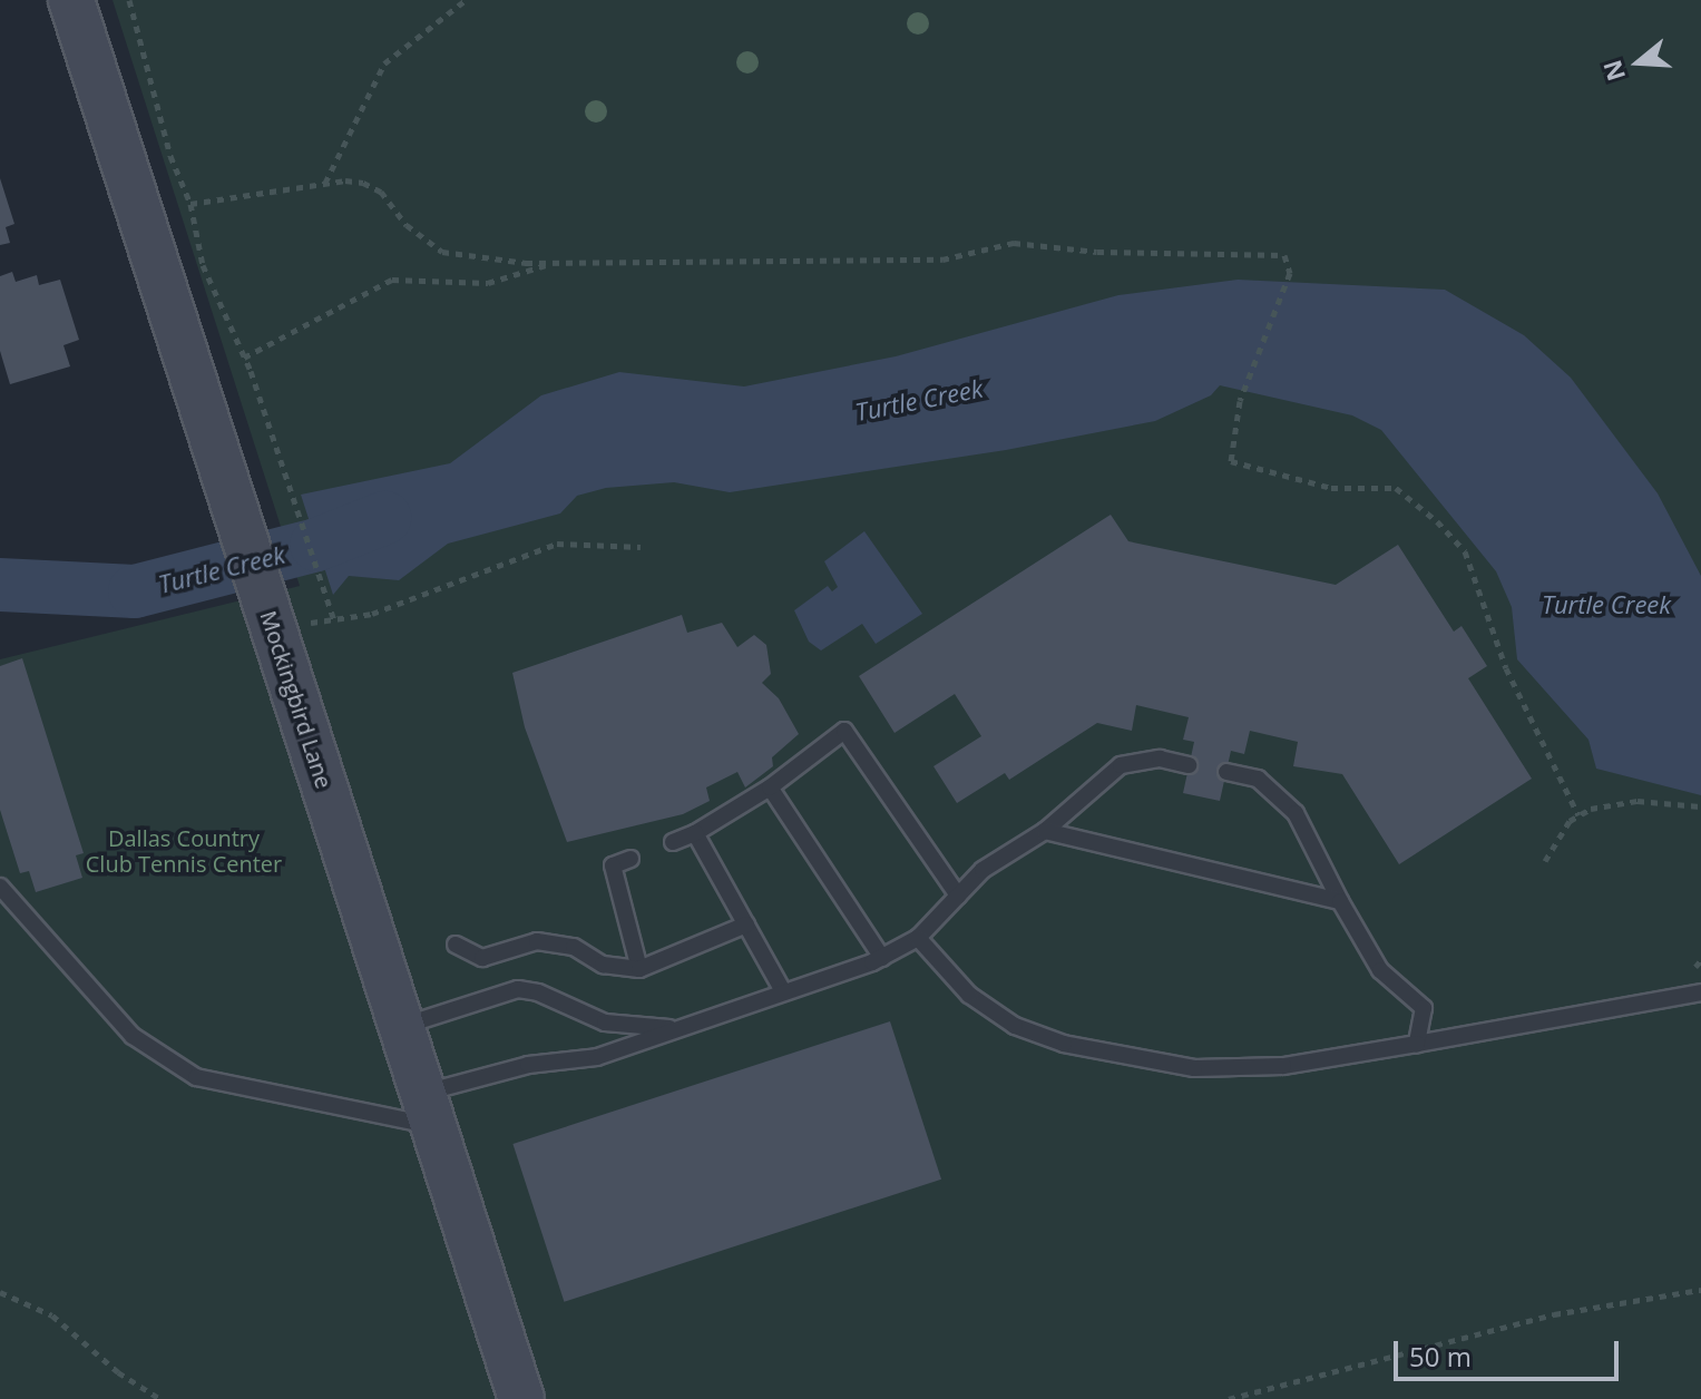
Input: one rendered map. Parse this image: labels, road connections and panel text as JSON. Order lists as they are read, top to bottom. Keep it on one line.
{"streets":{"main road":["Mockingbird Lane"]},"water":["Turtle Creek"],"parks":["Dallas Country Club Tennis Center"],"scale_bar":"50 m","north":"left"}
